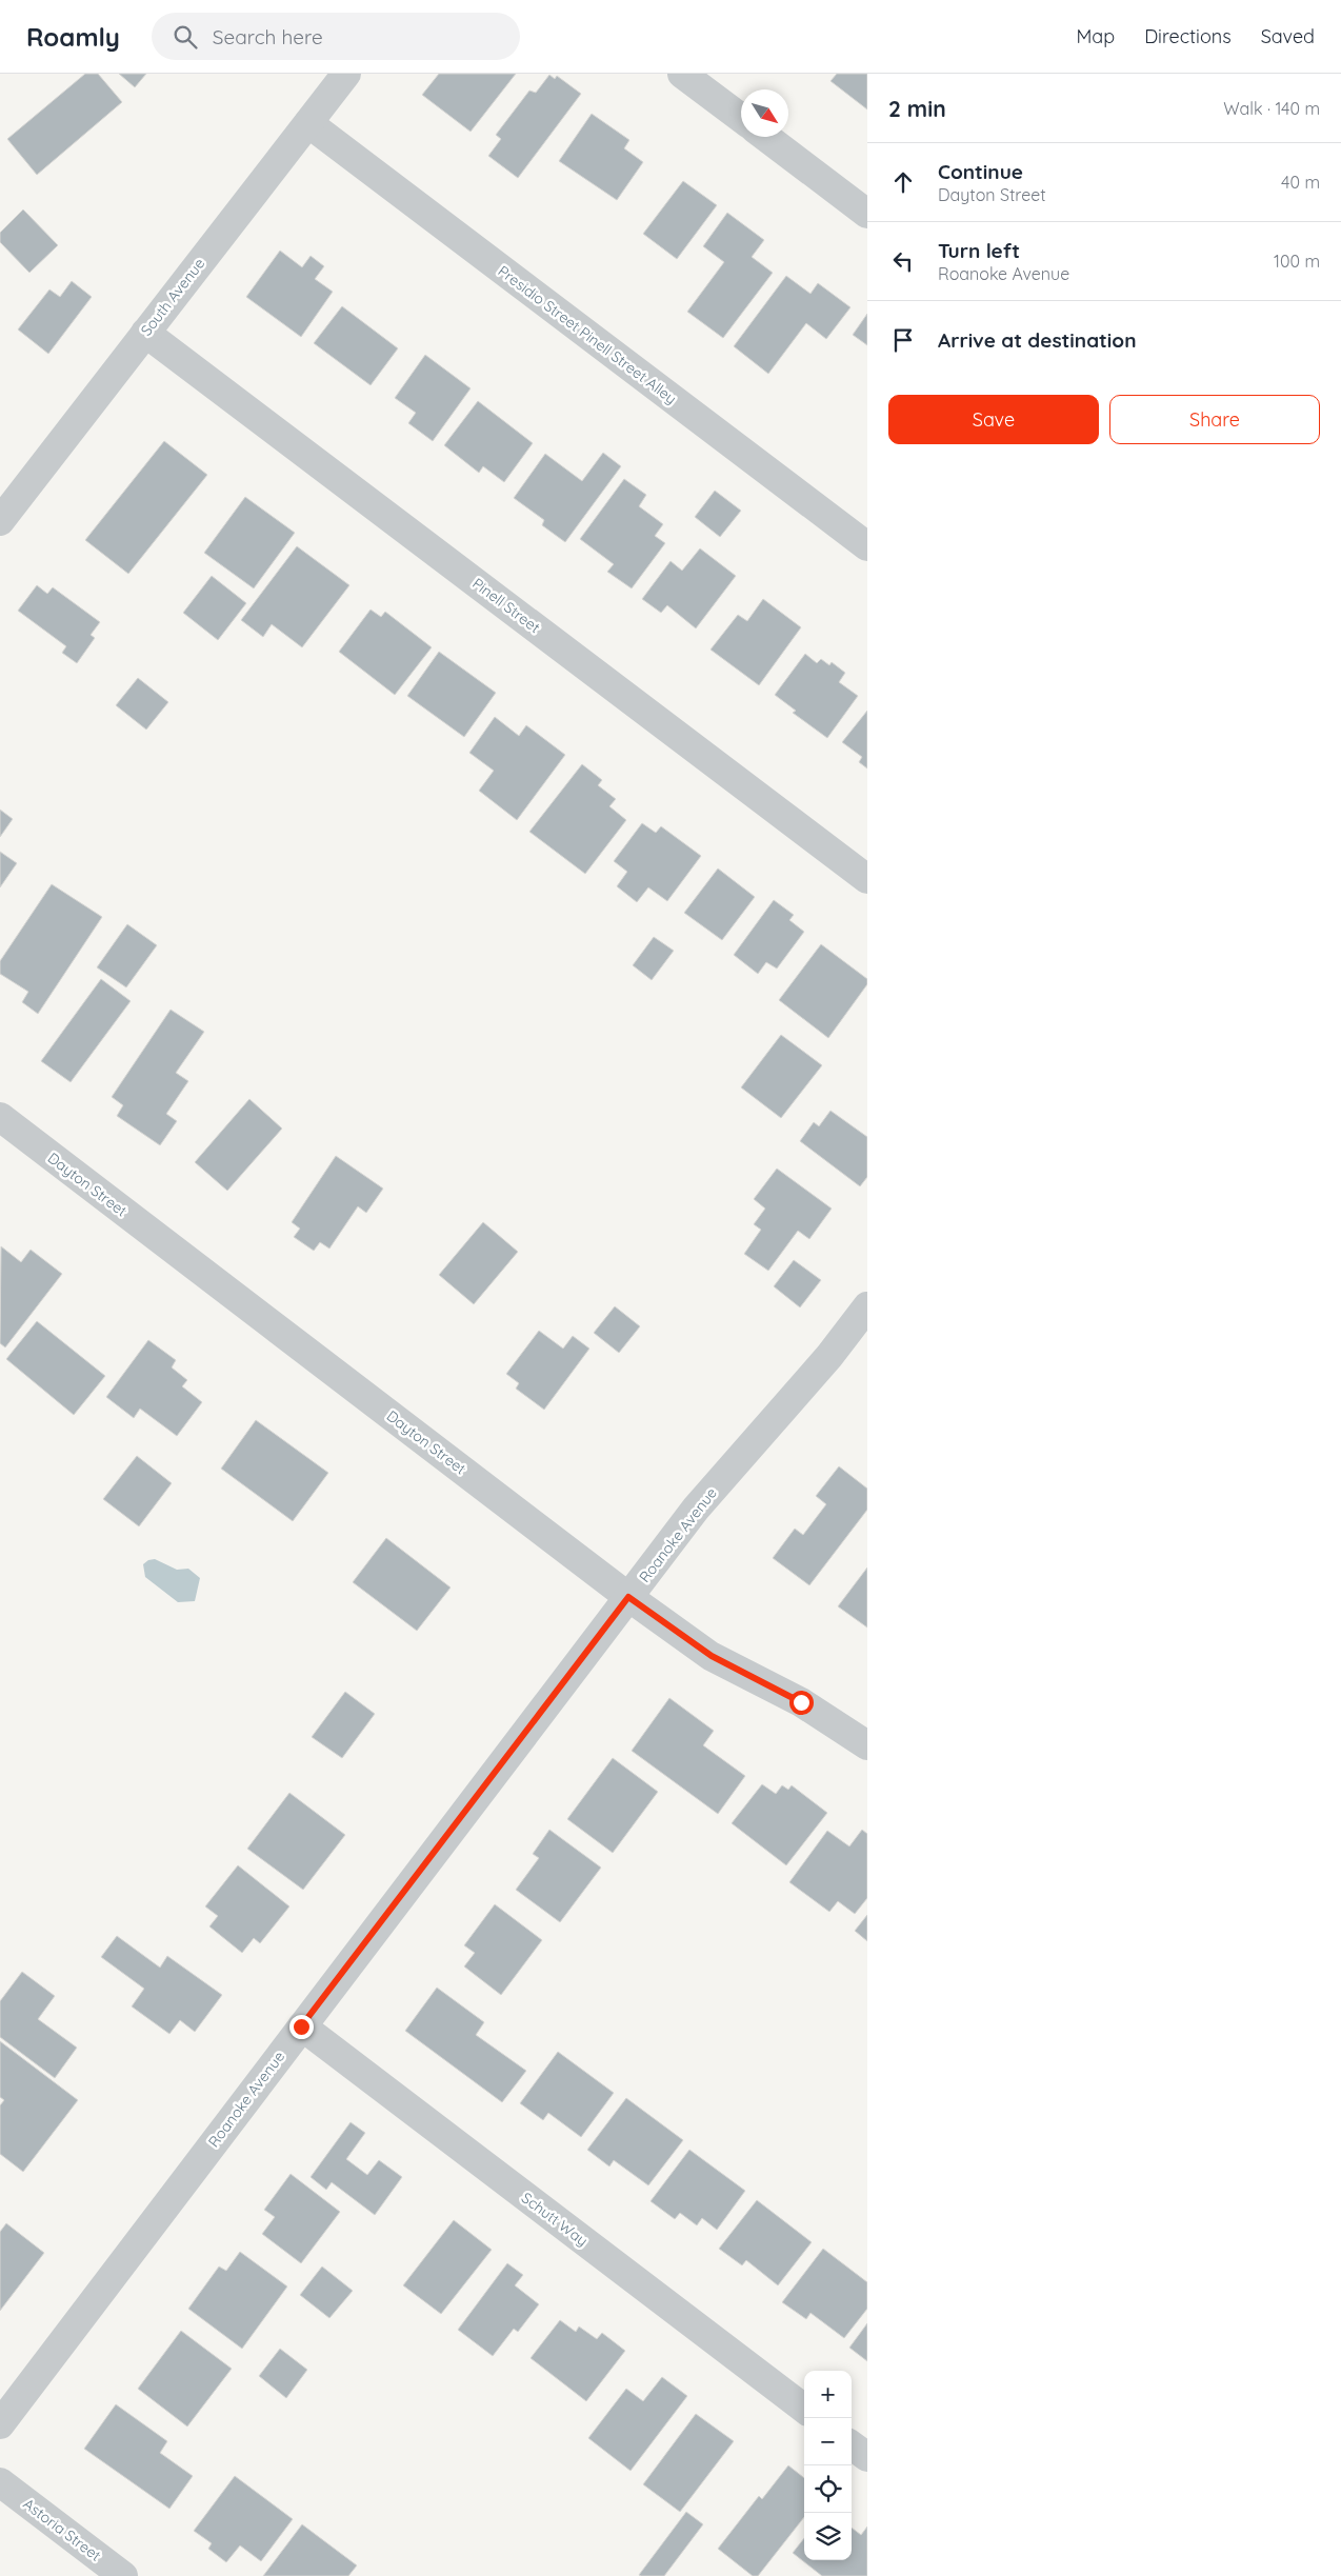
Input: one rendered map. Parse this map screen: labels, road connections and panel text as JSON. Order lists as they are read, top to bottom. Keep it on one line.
{"streets":{"street":["South Avenue","Presidio Street Pinell Street Alley","Pinell Street","Dayton Street","Roanoke Avenue","Schutt Way","Astoria Street"]},"crossings":[["South Avenue","Presidio Street Pinell Street Alley"],["South Avenue","Pinell Street"],["Dayton Street","Roanoke Avenue"],["Roanoke Avenue","Schutt Way"]],"north":"bottom right","page":{"header":"Roamly","search":"Search here","nav":["Map","Directions","Saved"],"heading":["2 min","Walk · 140 m"],"list":[["Continue","Dayton Street","40 m"],["Turn left","Roanoke Avenue","100 m"],"Arrive at destination"],"buttons":["Save","Share"],"map_buttons":["+","−"]}}
